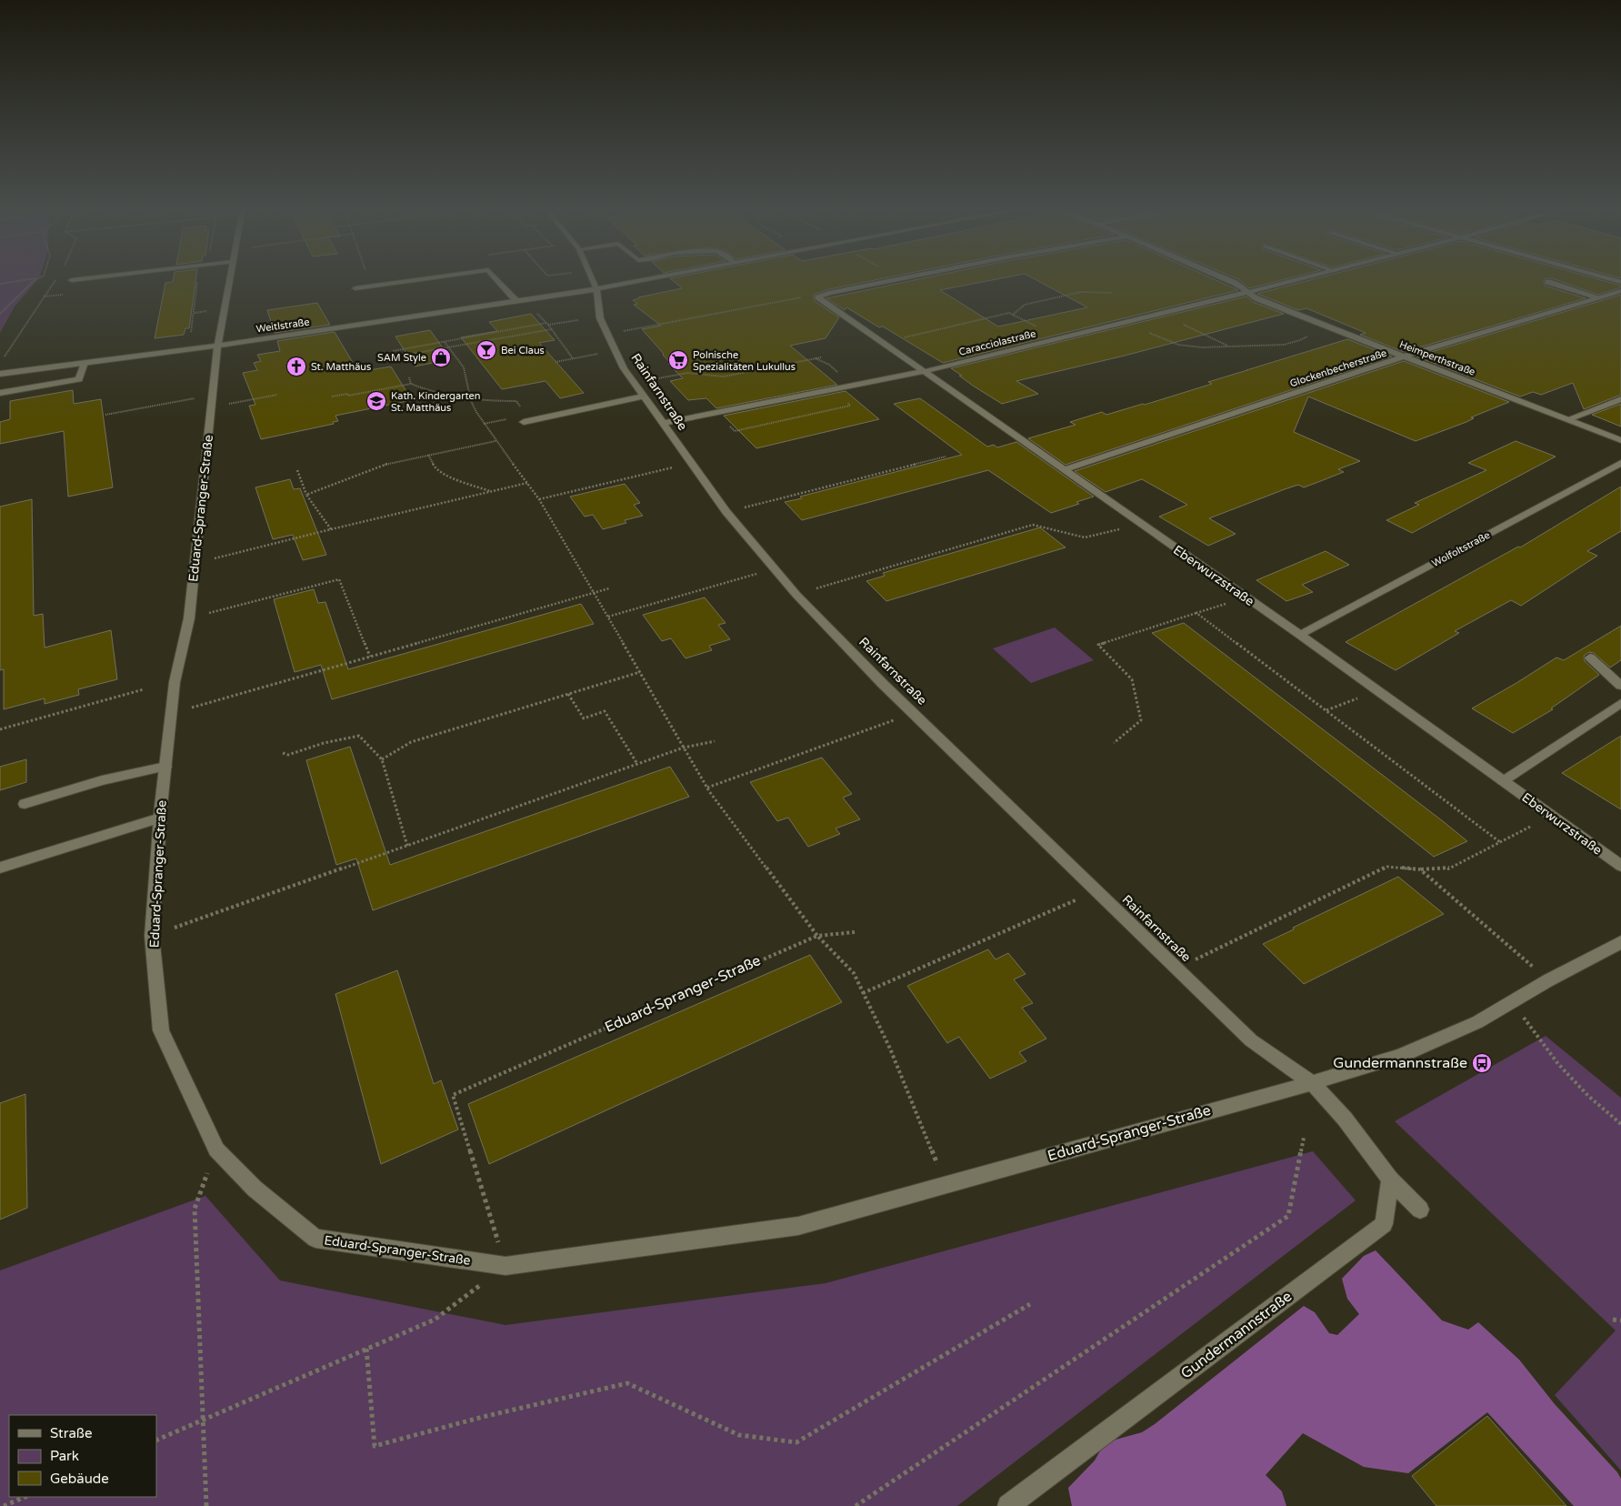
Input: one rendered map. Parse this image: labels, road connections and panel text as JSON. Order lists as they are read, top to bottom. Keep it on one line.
{"streets":{"street":["Weitlstraße","Caracciolastraße","Heimperthstraße","Glockenbecherstraße","Rainfarnstraße","Eduard-Spranger-Straße","Wolfoltstraße","Eberwurzstraße","Gundermannstraße"]},"crossings":[["Weitlstraße","Rainfarnstraße"],["Weitlstraße","Eduard-Spranger-Straße"],["Caracciolastraße","Heimperthstraße"],["Caracciolastraße","Rainfarnstraße"],["Caracciolastraße","Eberwurzstraße"],["Heimperthstraße","Glockenbecherstraße"],["Glockenbecherstraße","Eberwurzstraße"],["Rainfarnstraße","Eduard-Spranger-Straße"],["Wolfoltstraße","Eberwurzstraße"]],"places":{"bar":["Bei Claus"],"shop":["SAM Style"],"supermarket":["Polnische Spezialitäten Lukullus"],"church":["St. Matthäus"],"school or university":["Kath. Kindergarten St. Matthäus"],"bus stop":["Gundermannstraße"]},"legend":["Straße","Park","Gebäude"]}
